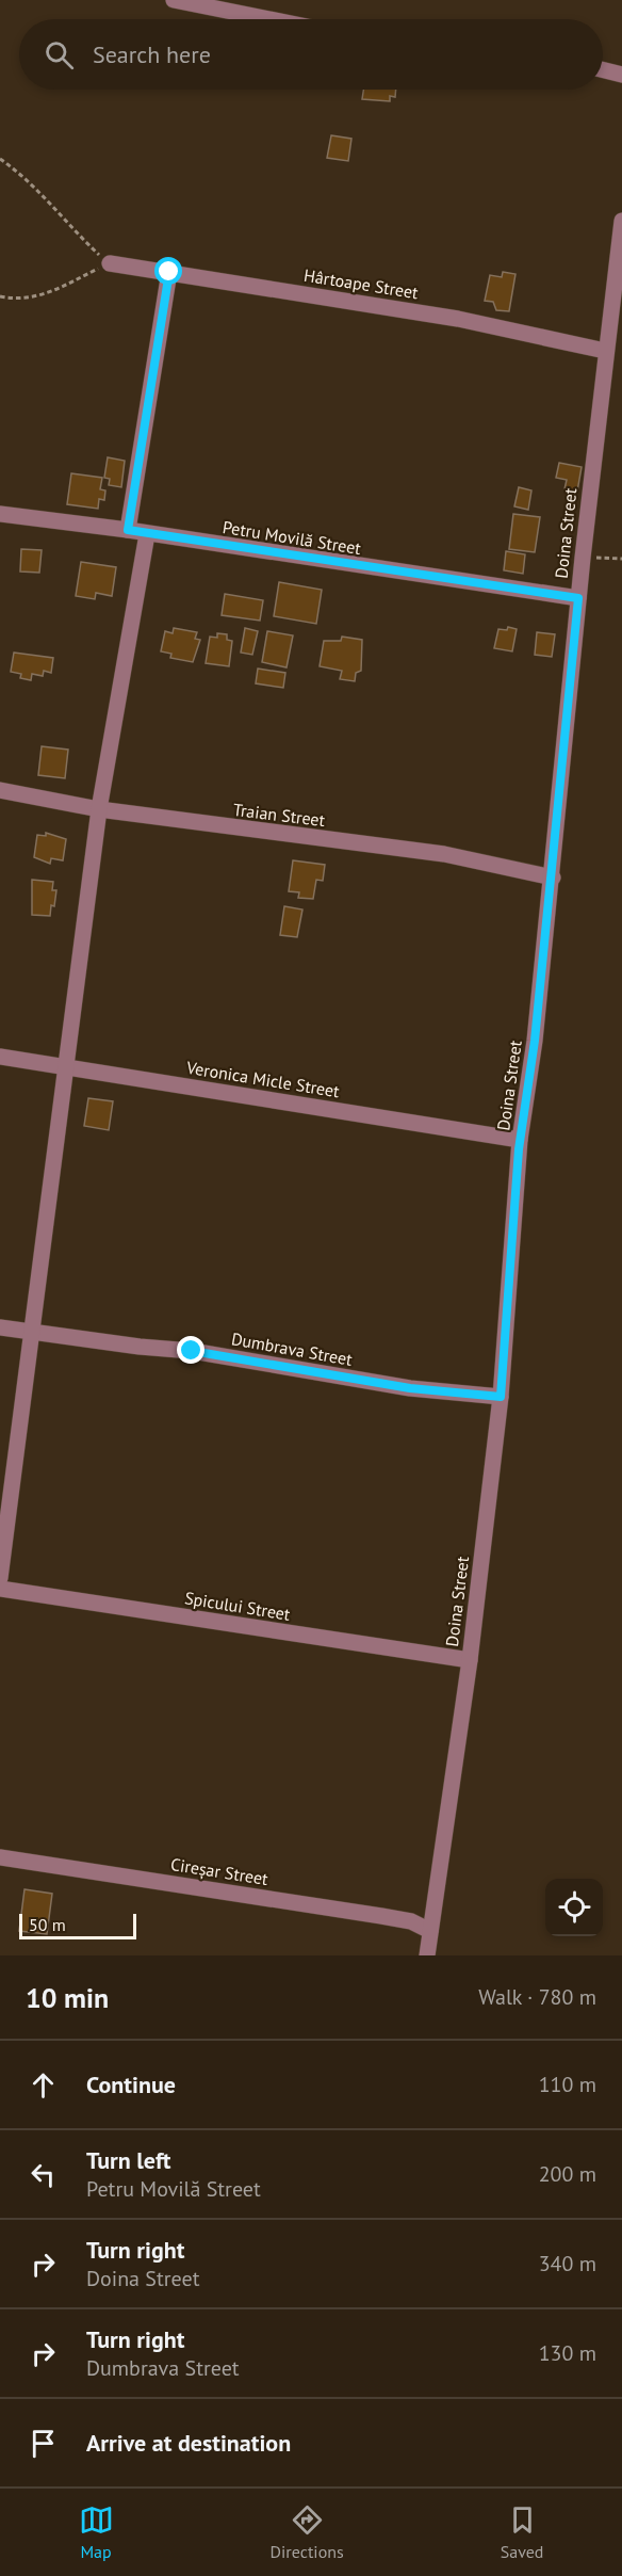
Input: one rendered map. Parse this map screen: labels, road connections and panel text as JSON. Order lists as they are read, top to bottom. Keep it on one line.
{"streets":{"street":["Hârtoape Street","Doina Street","Petru Movilă Street","Traian Street","Veronica Micle Street","Dumbrava Street","Spicului Street","Cireșar Street"]},"crossings":[["Hârtoape Street","Doina Street"],["Doina Street","Petru Movilă Street"],["Doina Street","Traian Street"],["Doina Street","Veronica Micle Street"],["Doina Street","Dumbrava Street"],["Doina Street","Spicului Street"],["Doina Street","Cireșar Street"]],"scale_bar":"50 m","page":{"search":"Search here","scale":"50 m","heading":["10 min","Walk · 780 m"],"list":[["Continue","110 m"],["Turn left","Petru Movilă Street","200 m"],["Turn right","Doina Street","340 m"],["Turn right","Dumbrava Street","130 m"],"Arrive at destination"],"nav":["Map","Directions","Saved"]}}
